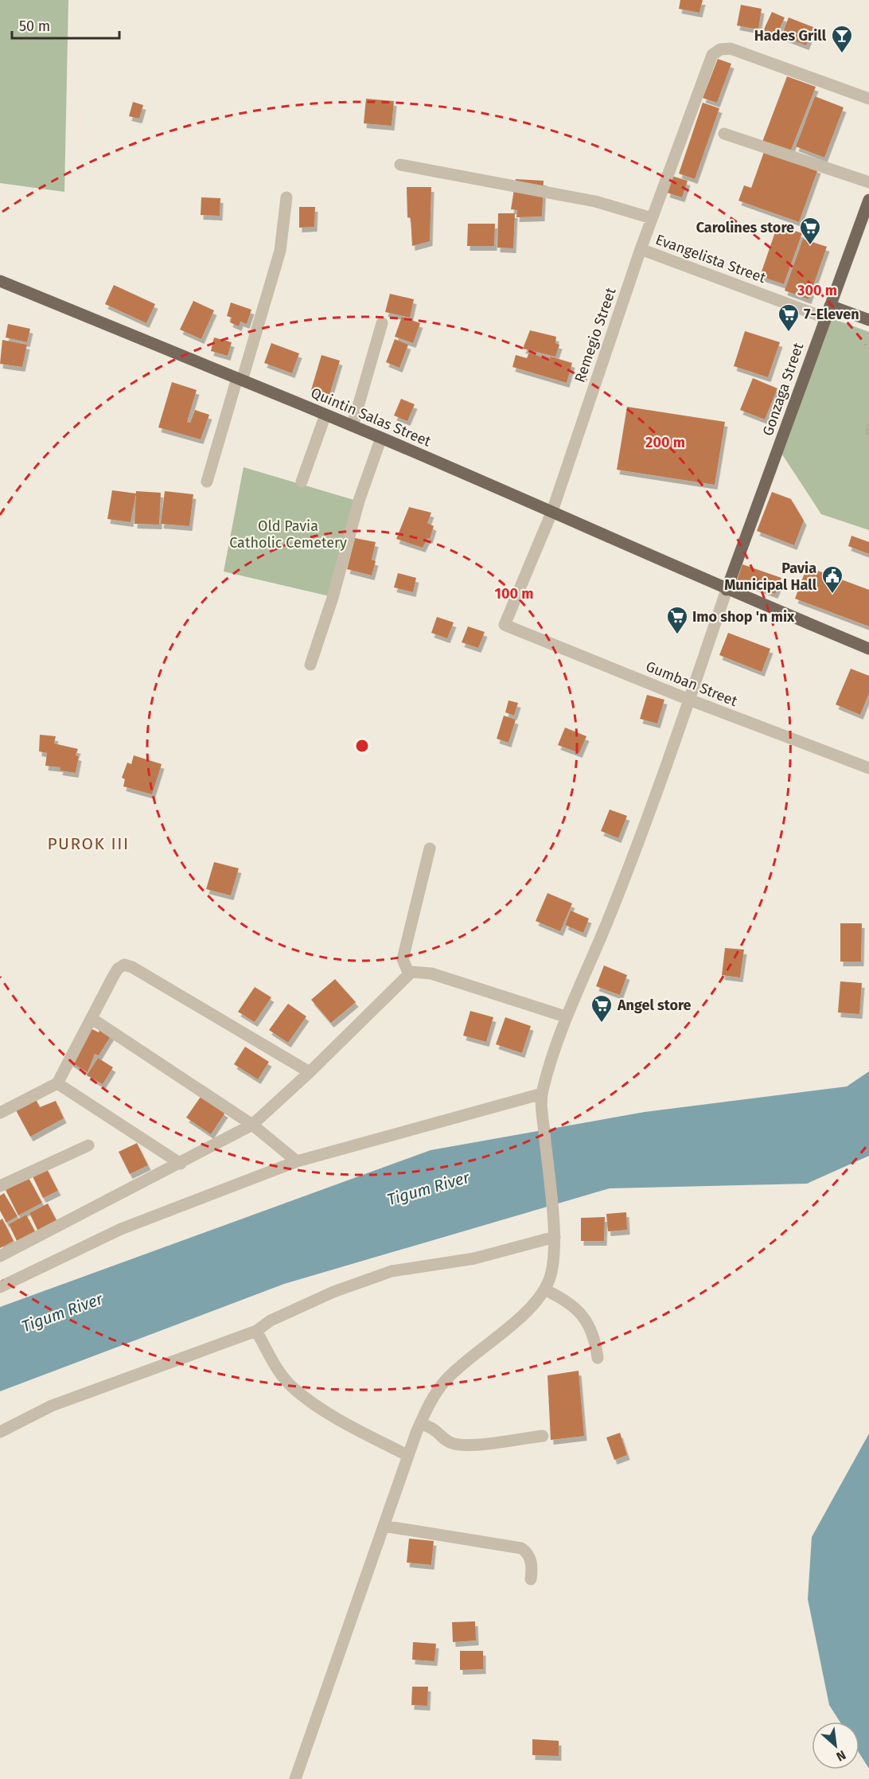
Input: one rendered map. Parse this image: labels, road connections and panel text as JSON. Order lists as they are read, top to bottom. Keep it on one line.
{"streets":{"main road":["Gonzaga Street","Quintin Salas Street"],"street":["Evangelista Street","Remegio Street","Gumban Street"]},"crossings":[["Evangelista Street","Remegio Street"],["Evangelista Street","Gonzaga Street"],["Remegio Street","Quintin Salas Street"],["Remegio Street","Gumban Street"],["Gonzaga Street","Quintin Salas Street"]],"districts":["PUROK III"],"water":["Tigum River"],"parks":["Old Pavia Catholic Cemetery"],"places":{"bar":["Hades Grill"],"supermarket":["Carolines store","7-Eleven","Imo shop 'n mix","Angel store"],"public building":["Pavia Municipal Hall"]},"scale_bar":"50 m","north":"bottom right","rings":["300 m","200 m","100 m"]}
